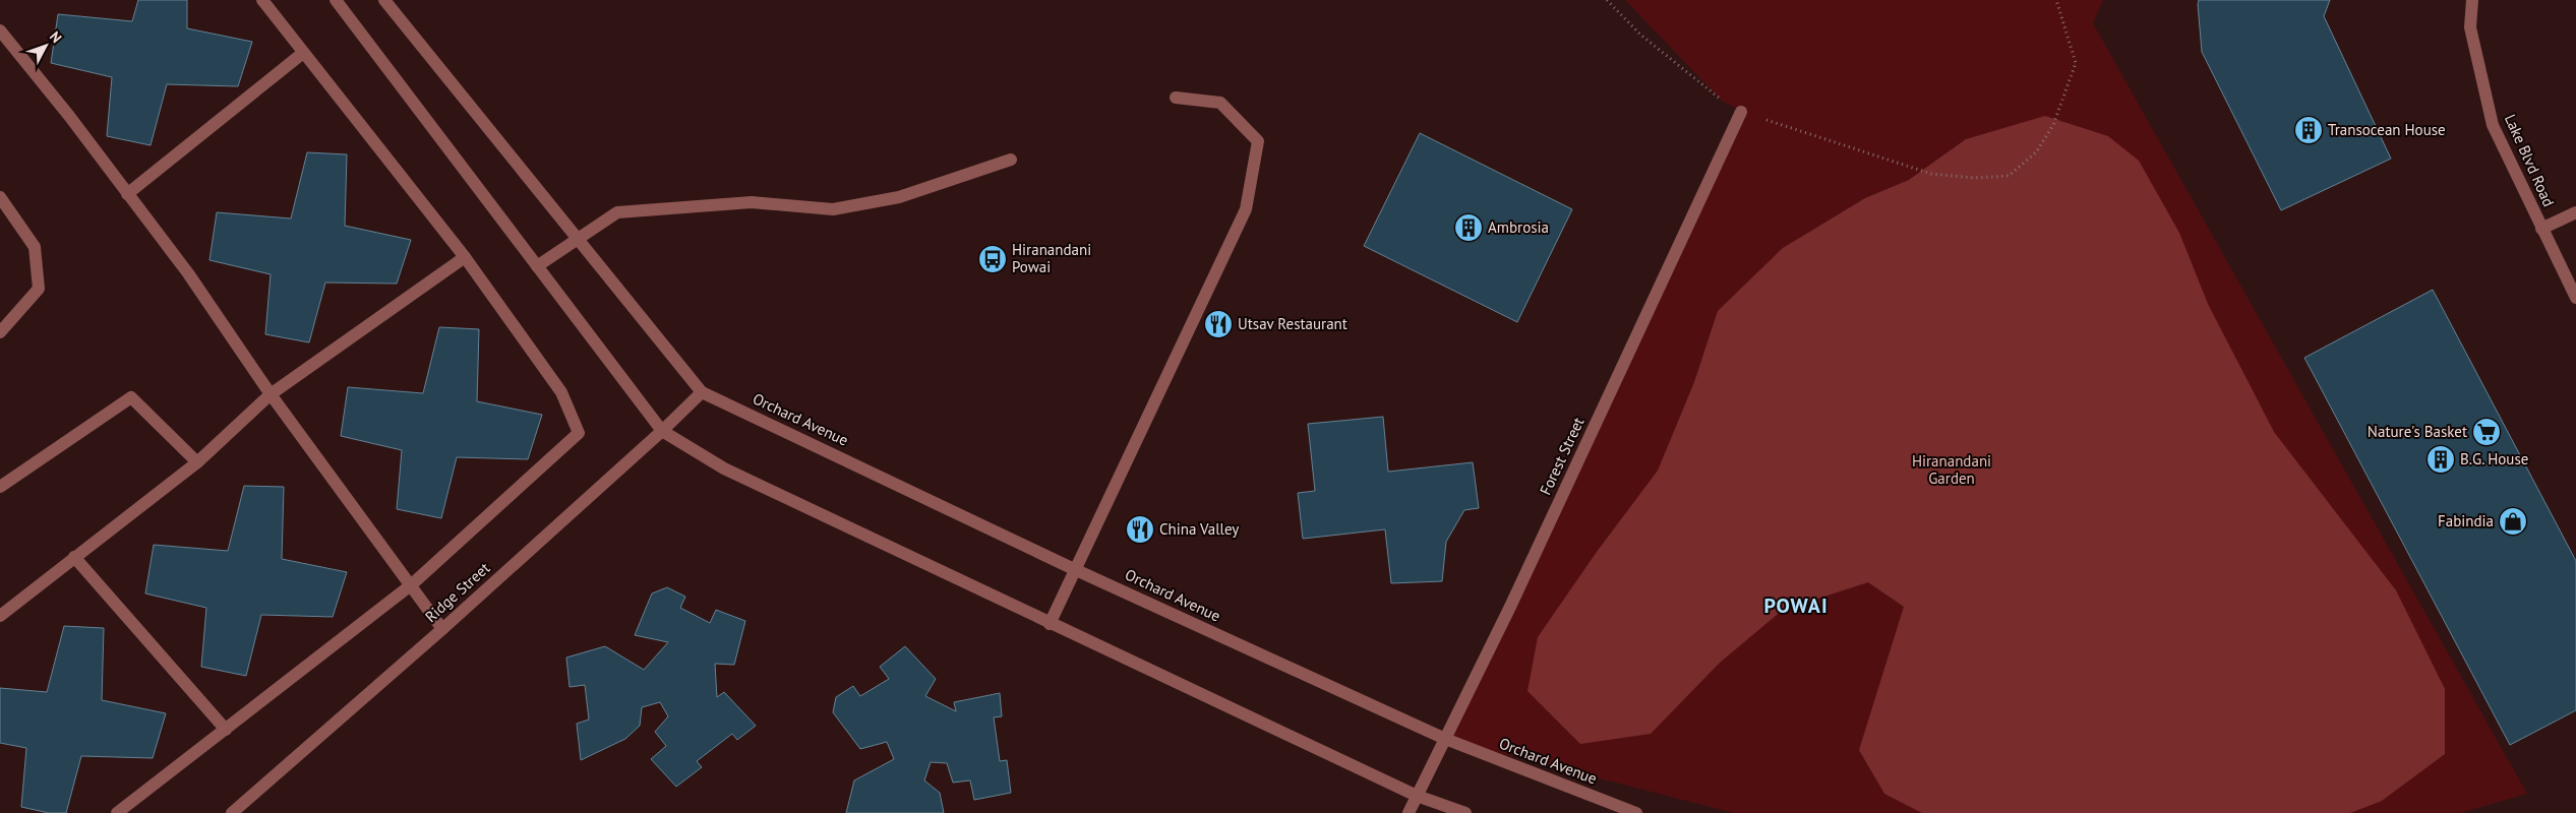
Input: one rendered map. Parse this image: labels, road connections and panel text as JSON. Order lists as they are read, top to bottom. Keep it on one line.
{"streets":{"street":["Lake Blvd Road","Orchard Avenue","Forest Street","Ridge Street"]},"crossings":[["Orchard Avenue","Forest Street"],["Orchard Avenue","Ridge Street"]],"districts":["POWAI"],"parks":["Hiranandani Garden"],"places":{"building":["Transocean House","Ambrosia","B.G. House"],"bus stop":["Hiranandani Powai"],"restaurant":["Utsav Restaurant","China Valley"],"supermarket":["Nature's Basket"],"shop":["Fabindia"]},"north":"top right"}
